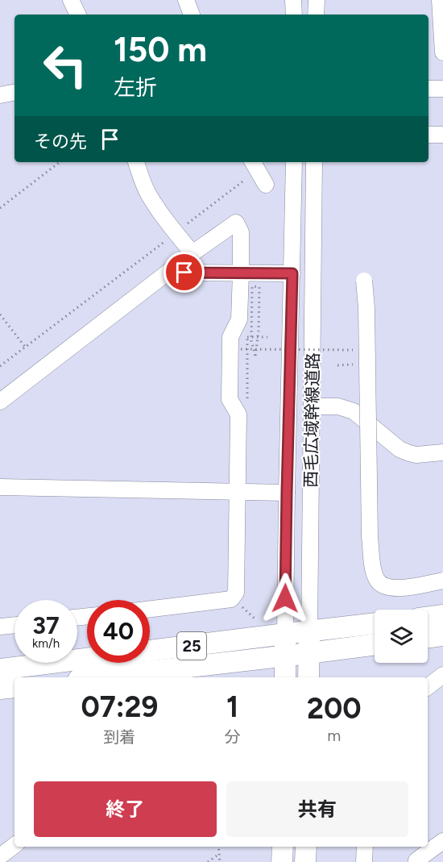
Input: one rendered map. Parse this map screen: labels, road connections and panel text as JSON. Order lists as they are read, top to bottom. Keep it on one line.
{"streets":{"main road":["西毛広域幹線道路","25"]},"crossings":[["西毛広域幹線道路","25"]],"page":{"turn":["150 m","左折"],"then":"その先","speed":"37 km/h","limit":"40","eta":["07:29","到着","1","分","200","m"],"buttons":["終了","共有"]}}
